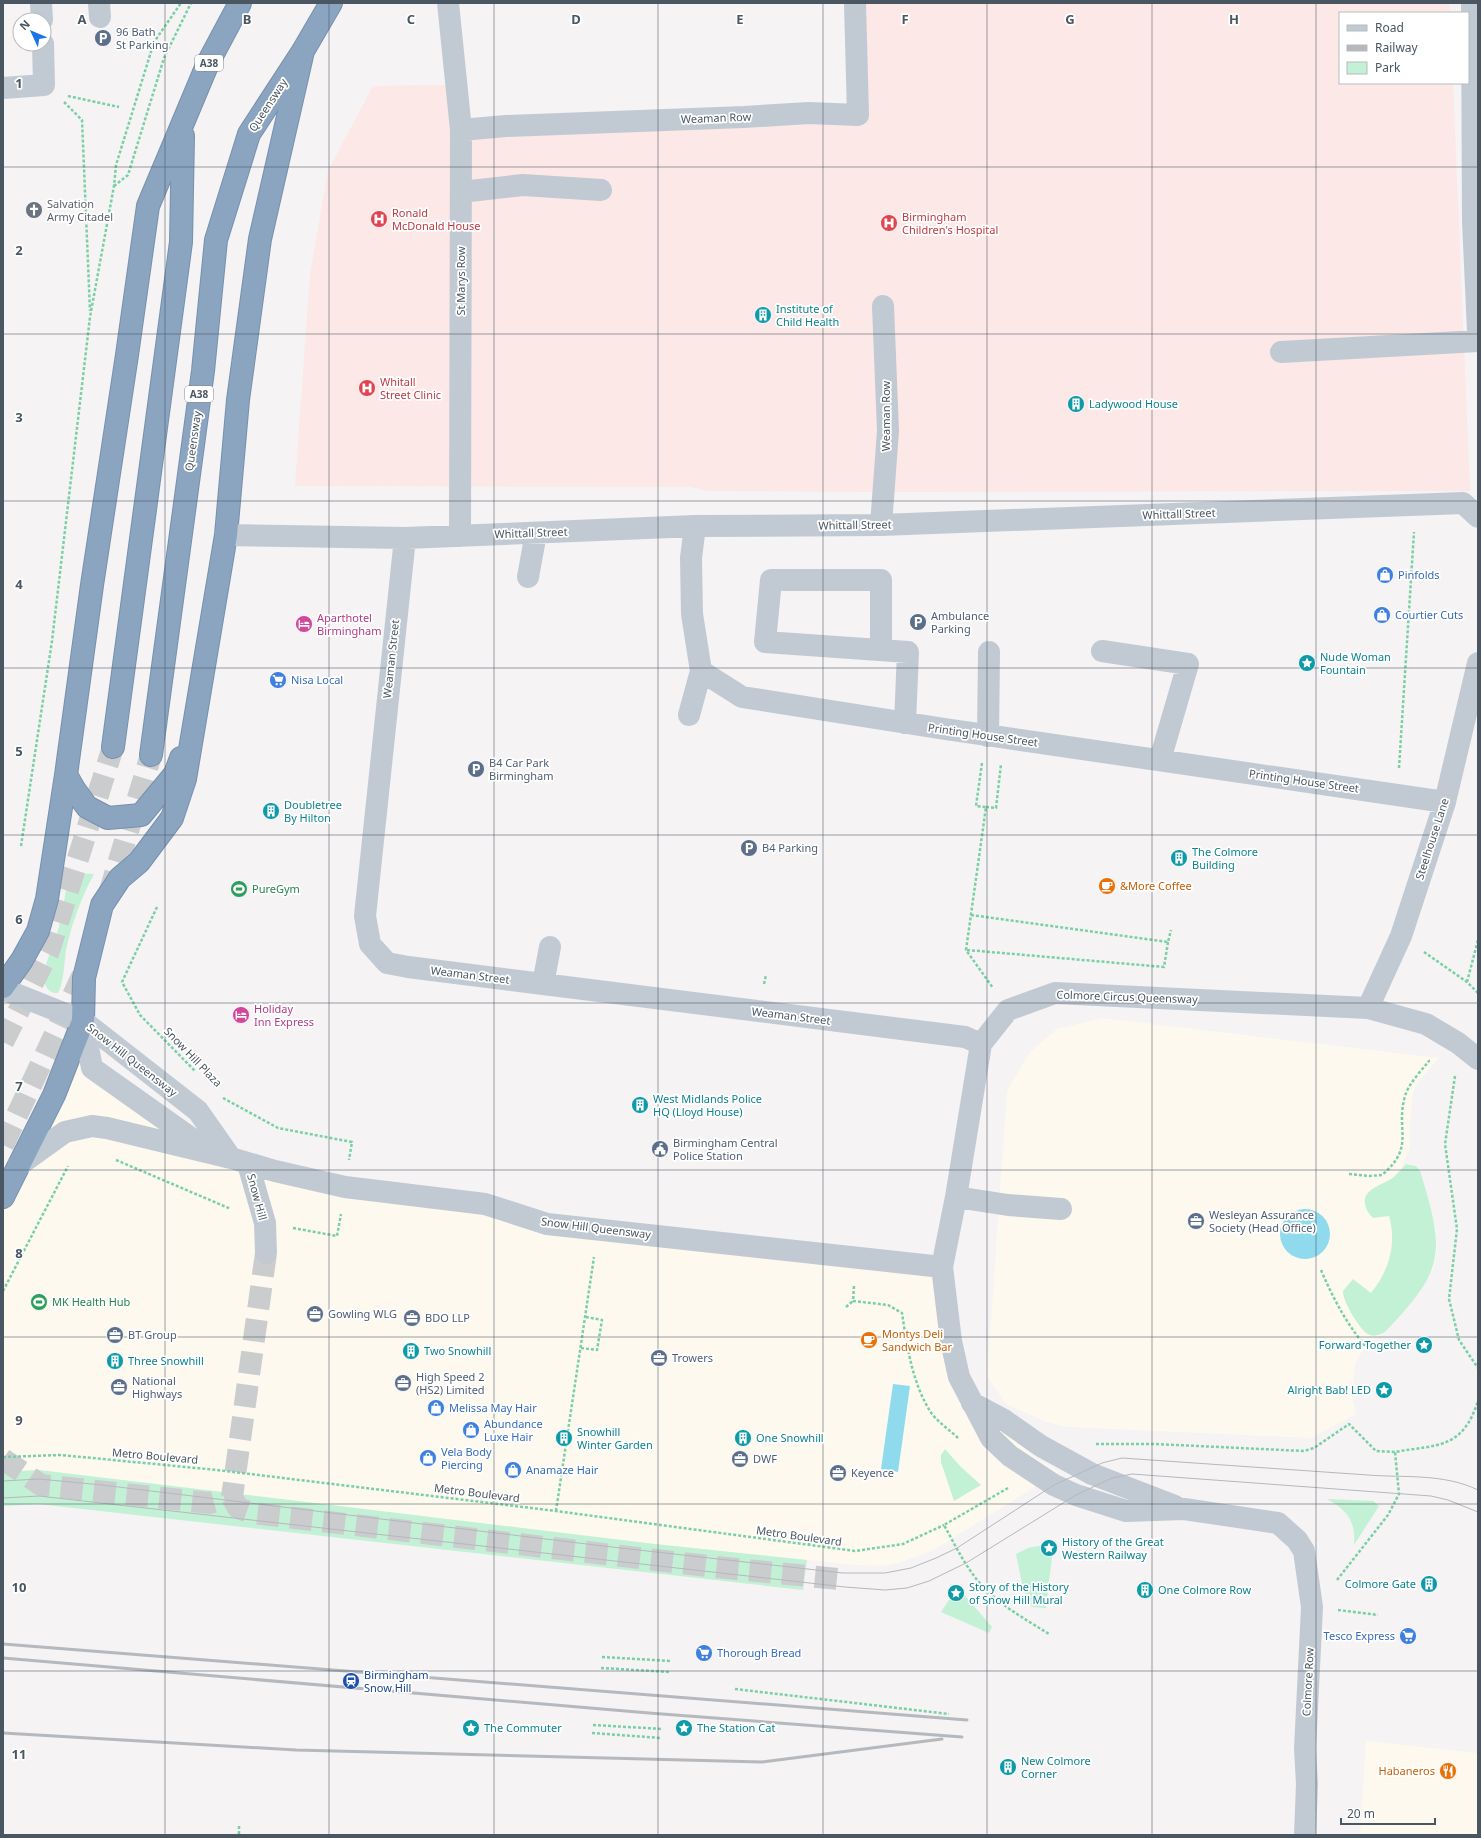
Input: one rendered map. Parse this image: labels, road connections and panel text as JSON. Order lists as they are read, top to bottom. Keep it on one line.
{"streets":{"highway":["A38","Queensway"],"street":["Weaman Row","St Marys Row","Whittall Street","Weaman Street","Printing House Street","Steelhouse Lane","Colmore Circus Queensway","Snow Hill Queensway","Snow Hill","Colmore Row"],"path":["Snow Hill Plaza","Metro Boulevard"]},"crossings":[["A38","Queensway"],["Weaman Row","St Marys Row"],["Weaman Row","Whittall Street"],["St Marys Row","Whittall Street"],["Whittall Street","Weaman Street"],["Printing House Street","Steelhouse Lane"],["Steelhouse Lane","Colmore Circus Queensway"],["Snow Hill Queensway","Snow Hill"],["Snow Hill Queensway","Colmore Row"]],"places":{"parking":["96 Bath St Parking","Ambulance Parking","B4 Car Park Birmingham","B4 Parking"],"church":["Salvation Army Citadel"],"hospital":["Ronald McDonald House","Birmingham Children's Hospital","Whitall Street Clinic"],"building":["Institute of Child Health","Ladywood House","Doubletree By Hilton","The Colmore Building","West Midlands Police HQ (Lloyd House)","Two Snowhill","Three Snowhill","Snowhill Winter Garden","One Snowhill","Colmore Gate","One Colmore Row","New Colmore Corner"],"shop":["Pinfolds","Courtier Cuts","Melissa May Hair","Abundance Luxe Hair","Vela Body Piercing","Anamaze Hair"],"hotel":["Aparthotel Birmingham","Holiday Inn Express"],"place":["Nude Woman Fountain","Forward Together","Alright Bab! LED","History of the Great Western Railway","Story of the History of Snow Hill Mural","The Commuter","The Station Cat"],"supermarket":["Nisa Local","Tesco Express","Thorough Bread"],"cafe":["&More Coffee","Montys Deli Sandwich Bar"],"sports":["PureGym","MK Health Hub"],"public building":["Birmingham Central Police Station"],"office":["Wesleyan Assurance Society (Head Office)","Gowling WLG","BDO LLP","BT Group","Trowers","High Speed 2 (HS2) Limited","National Highways","DWF","Keyence"],"station":["Birmingham Snow Hill"],"restaurant":["Habaneros"]},"legend":["Road","Railway","Park"],"scale_bar":"20 m","north":"top left","grid":{"columns":["A","B","C","D","E","F","G","H"],"rows":["1","2","3","4","5","6","7","8","9","10","11"]}}
